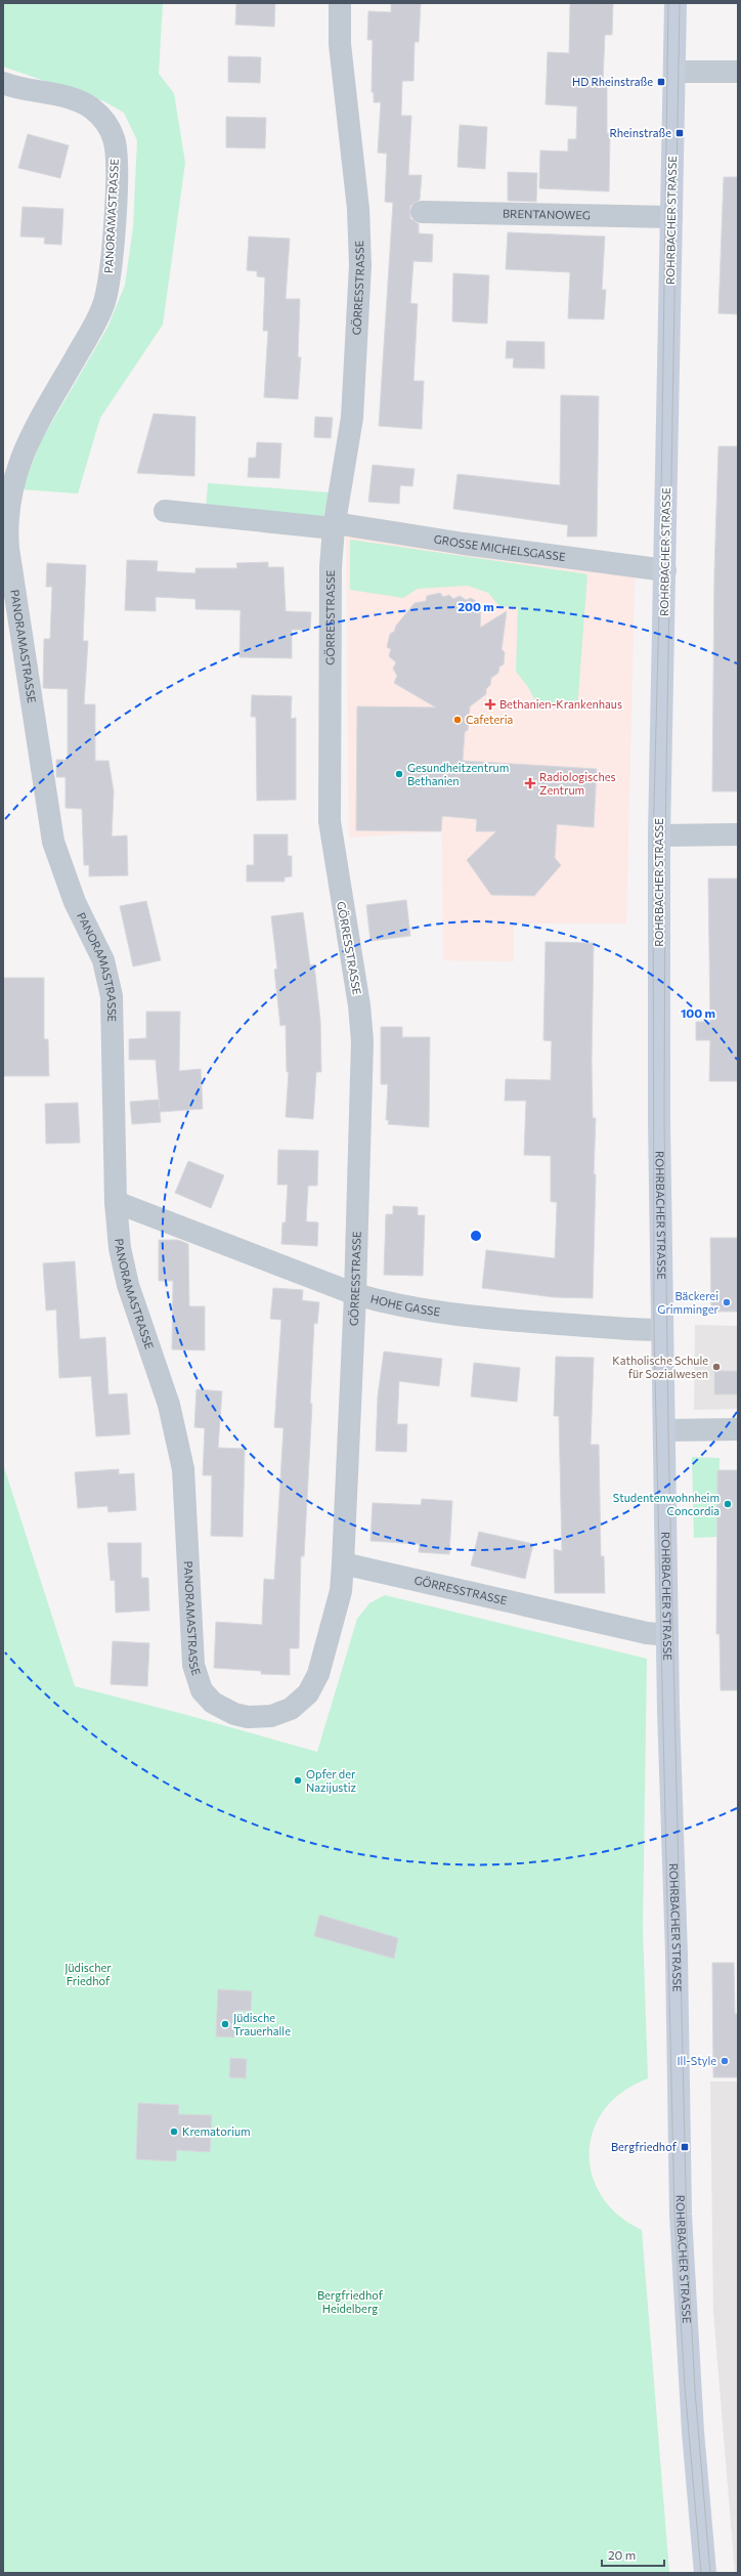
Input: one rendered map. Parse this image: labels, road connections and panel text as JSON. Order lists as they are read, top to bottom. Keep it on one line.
{"streets":{"main road":["ROHRBACHER STRASSE"],"street":["BRENTANOWEG","PANORAMASTRASSE","GÖRRESSTRASSE","GROSSE MICHELSGASSE","HOHE GASSE"]},"crossings":[["BRENTANOWEG","ROHRBACHER STRASSE"],["PANORAMASTRASSE","GÖRRESSTRASSE"],["PANORAMASTRASSE","HOHE GASSE"],["ROHRBACHER STRASSE","GÖRRESSTRASSE"],["ROHRBACHER STRASSE","GROSSE MICHELSGASSE"],["ROHRBACHER STRASSE","HOHE GASSE"],["GÖRRESSTRASSE","GROSSE MICHELSGASSE"],["GÖRRESSTRASSE","HOHE GASSE"]],"parks":["Jüdischer Friedhof","Bergfriedhof Heidelberg"],"places":{"transit":["HD Rheinstraße","Rheinstraße","Bergfriedhof"],"health":["Bethanien-Krankenhaus","Radiologisches Zentrum"],"other":["Cafeteria","Gesundheitzentrum Bethanien","Bäckerei Grimminger","Katholische Schule für Sozialwesen","Studentenwohnheim Concordia","Opfer der Nazijustiz","Jüdische Trauerhalle","Ill-Style","Krematorium"]},"scale_bar":"20 m","rings":["200 m","100 m"]}
